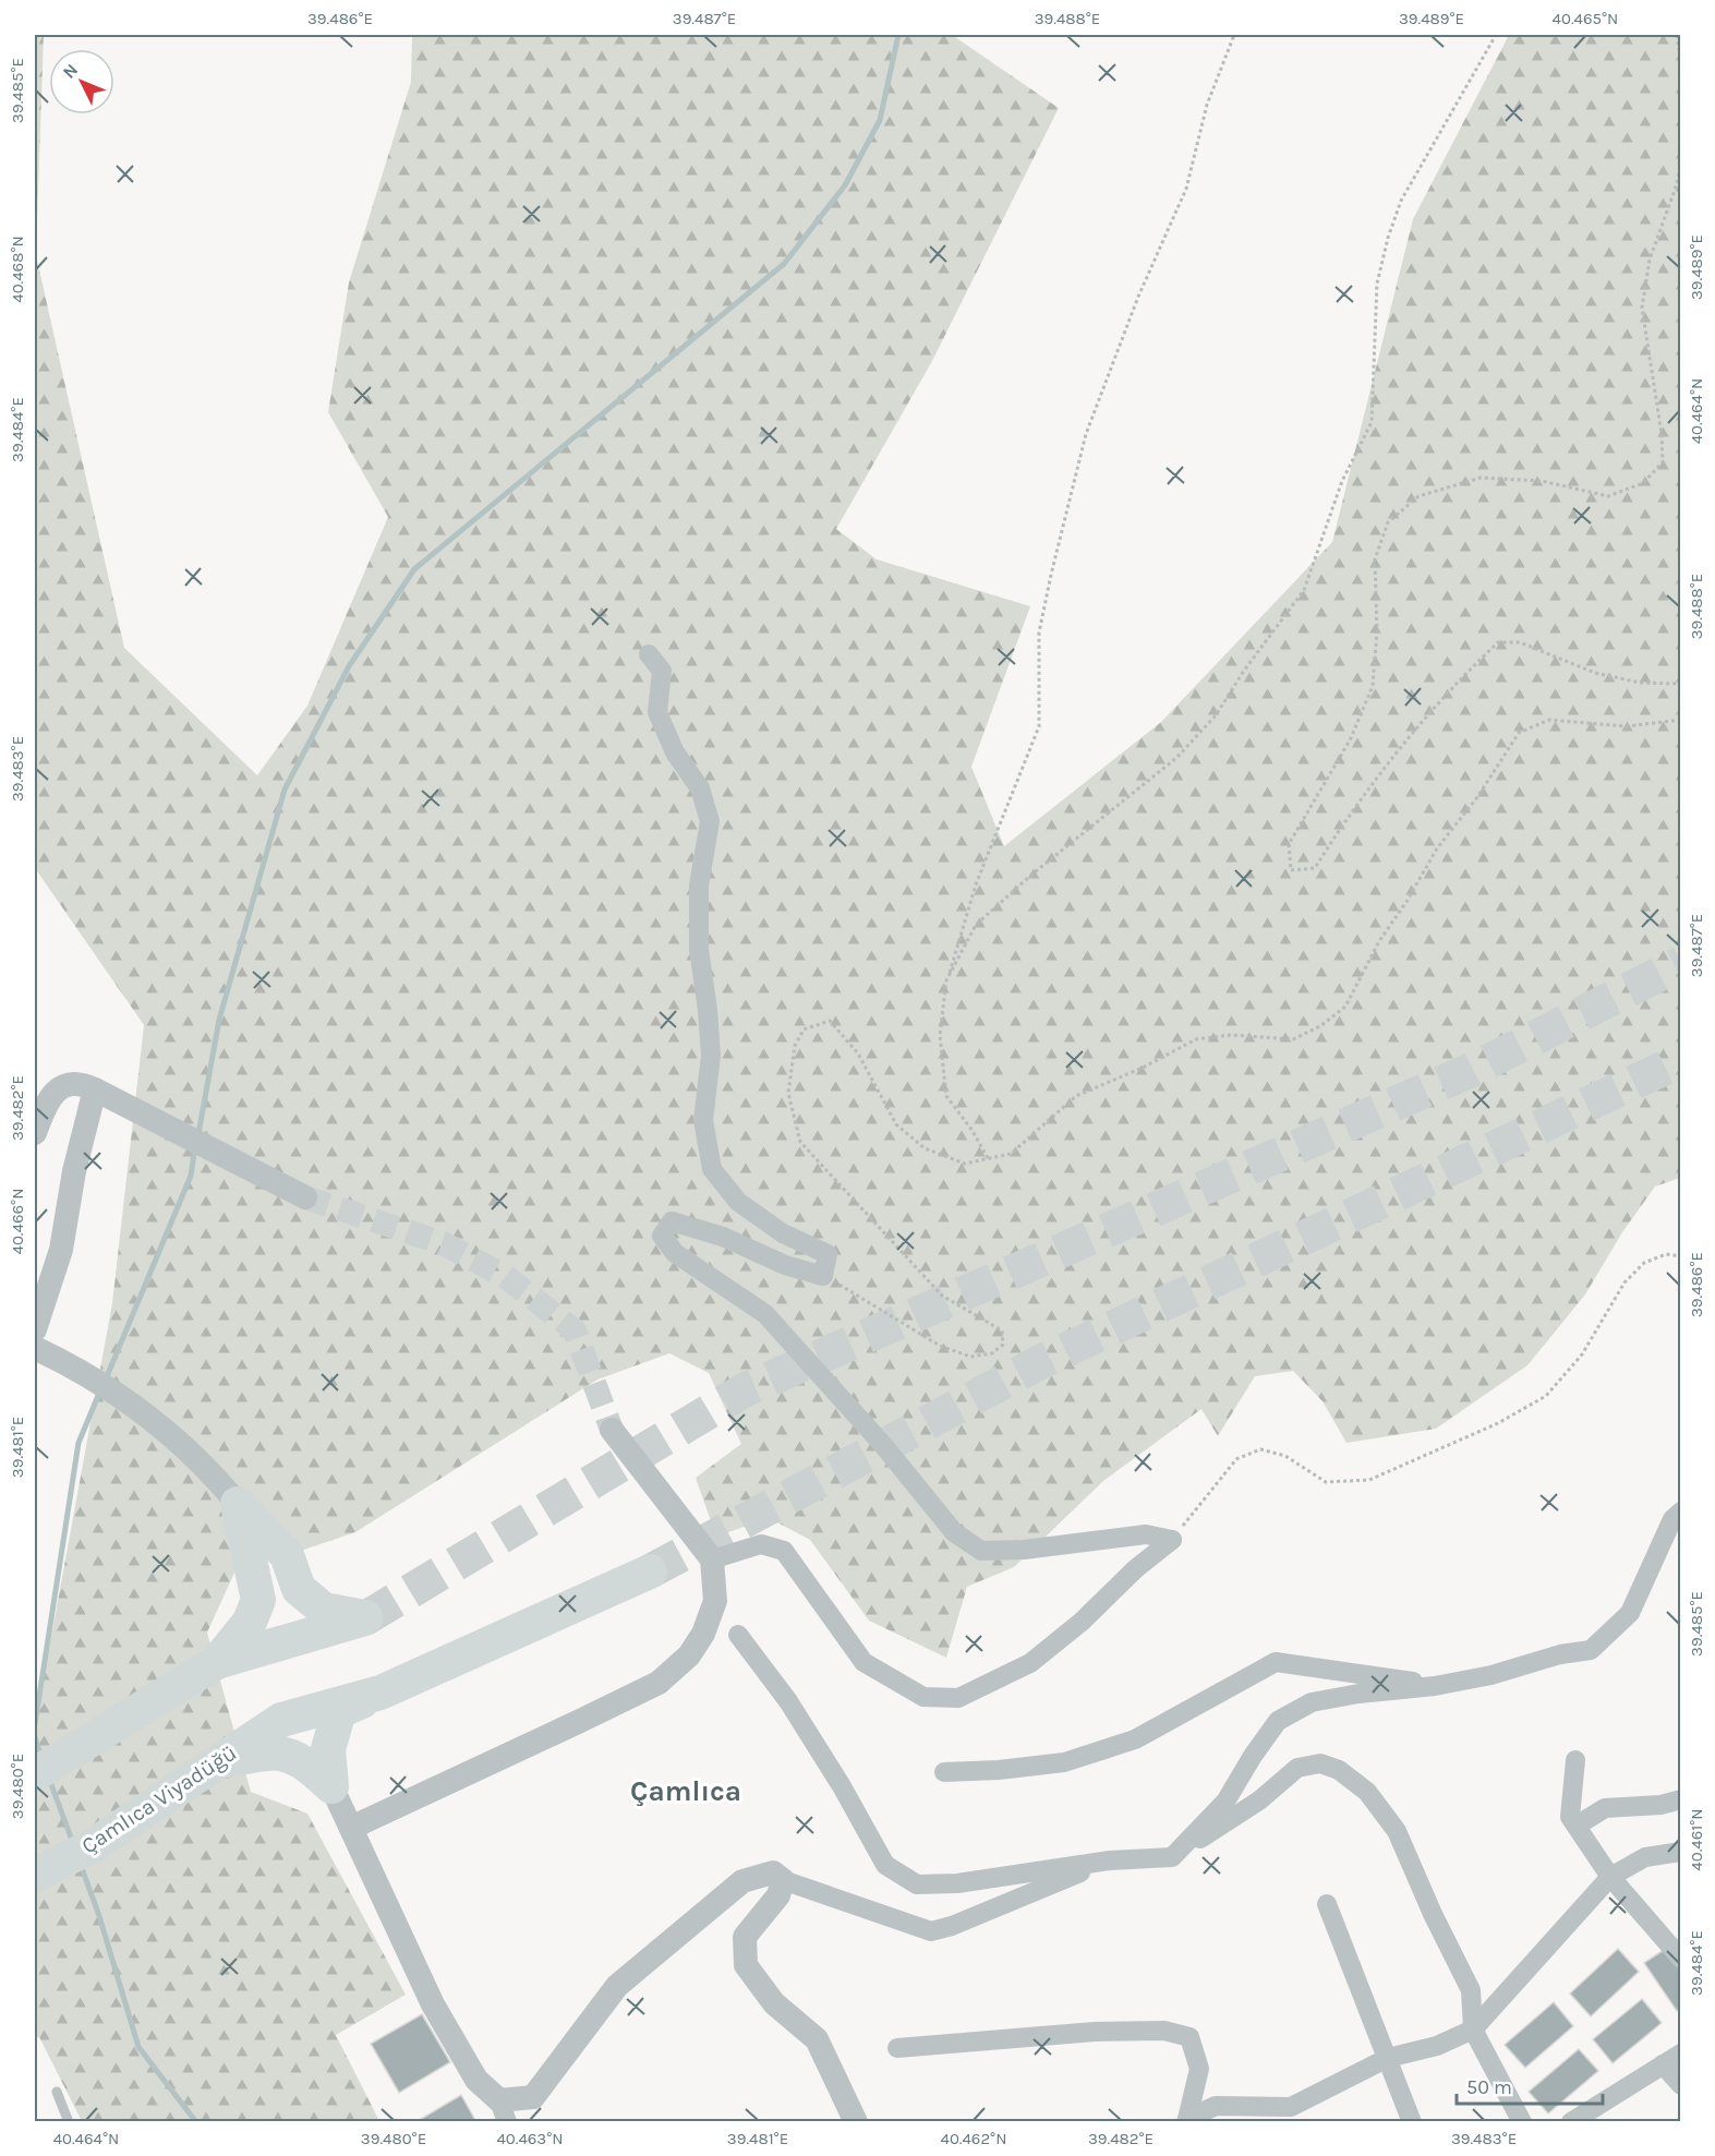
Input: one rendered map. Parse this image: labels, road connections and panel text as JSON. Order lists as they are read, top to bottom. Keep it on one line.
{"streets":{"highway":["Çamlıca Viyadüğü"]},"districts":["Çamlıca"],"scale_bar":"50 m","north":"top left","coordinates":["39.486°E","39.487°E","39.488°E","39.489°E","40.465°N","39.485°E","40.468°N","40.464°N","39.484°E","39.483°E","39.482°E","40.466°N","39.481°E","39.480°E","40.461°N","40.463°N","40.462°N"]}
